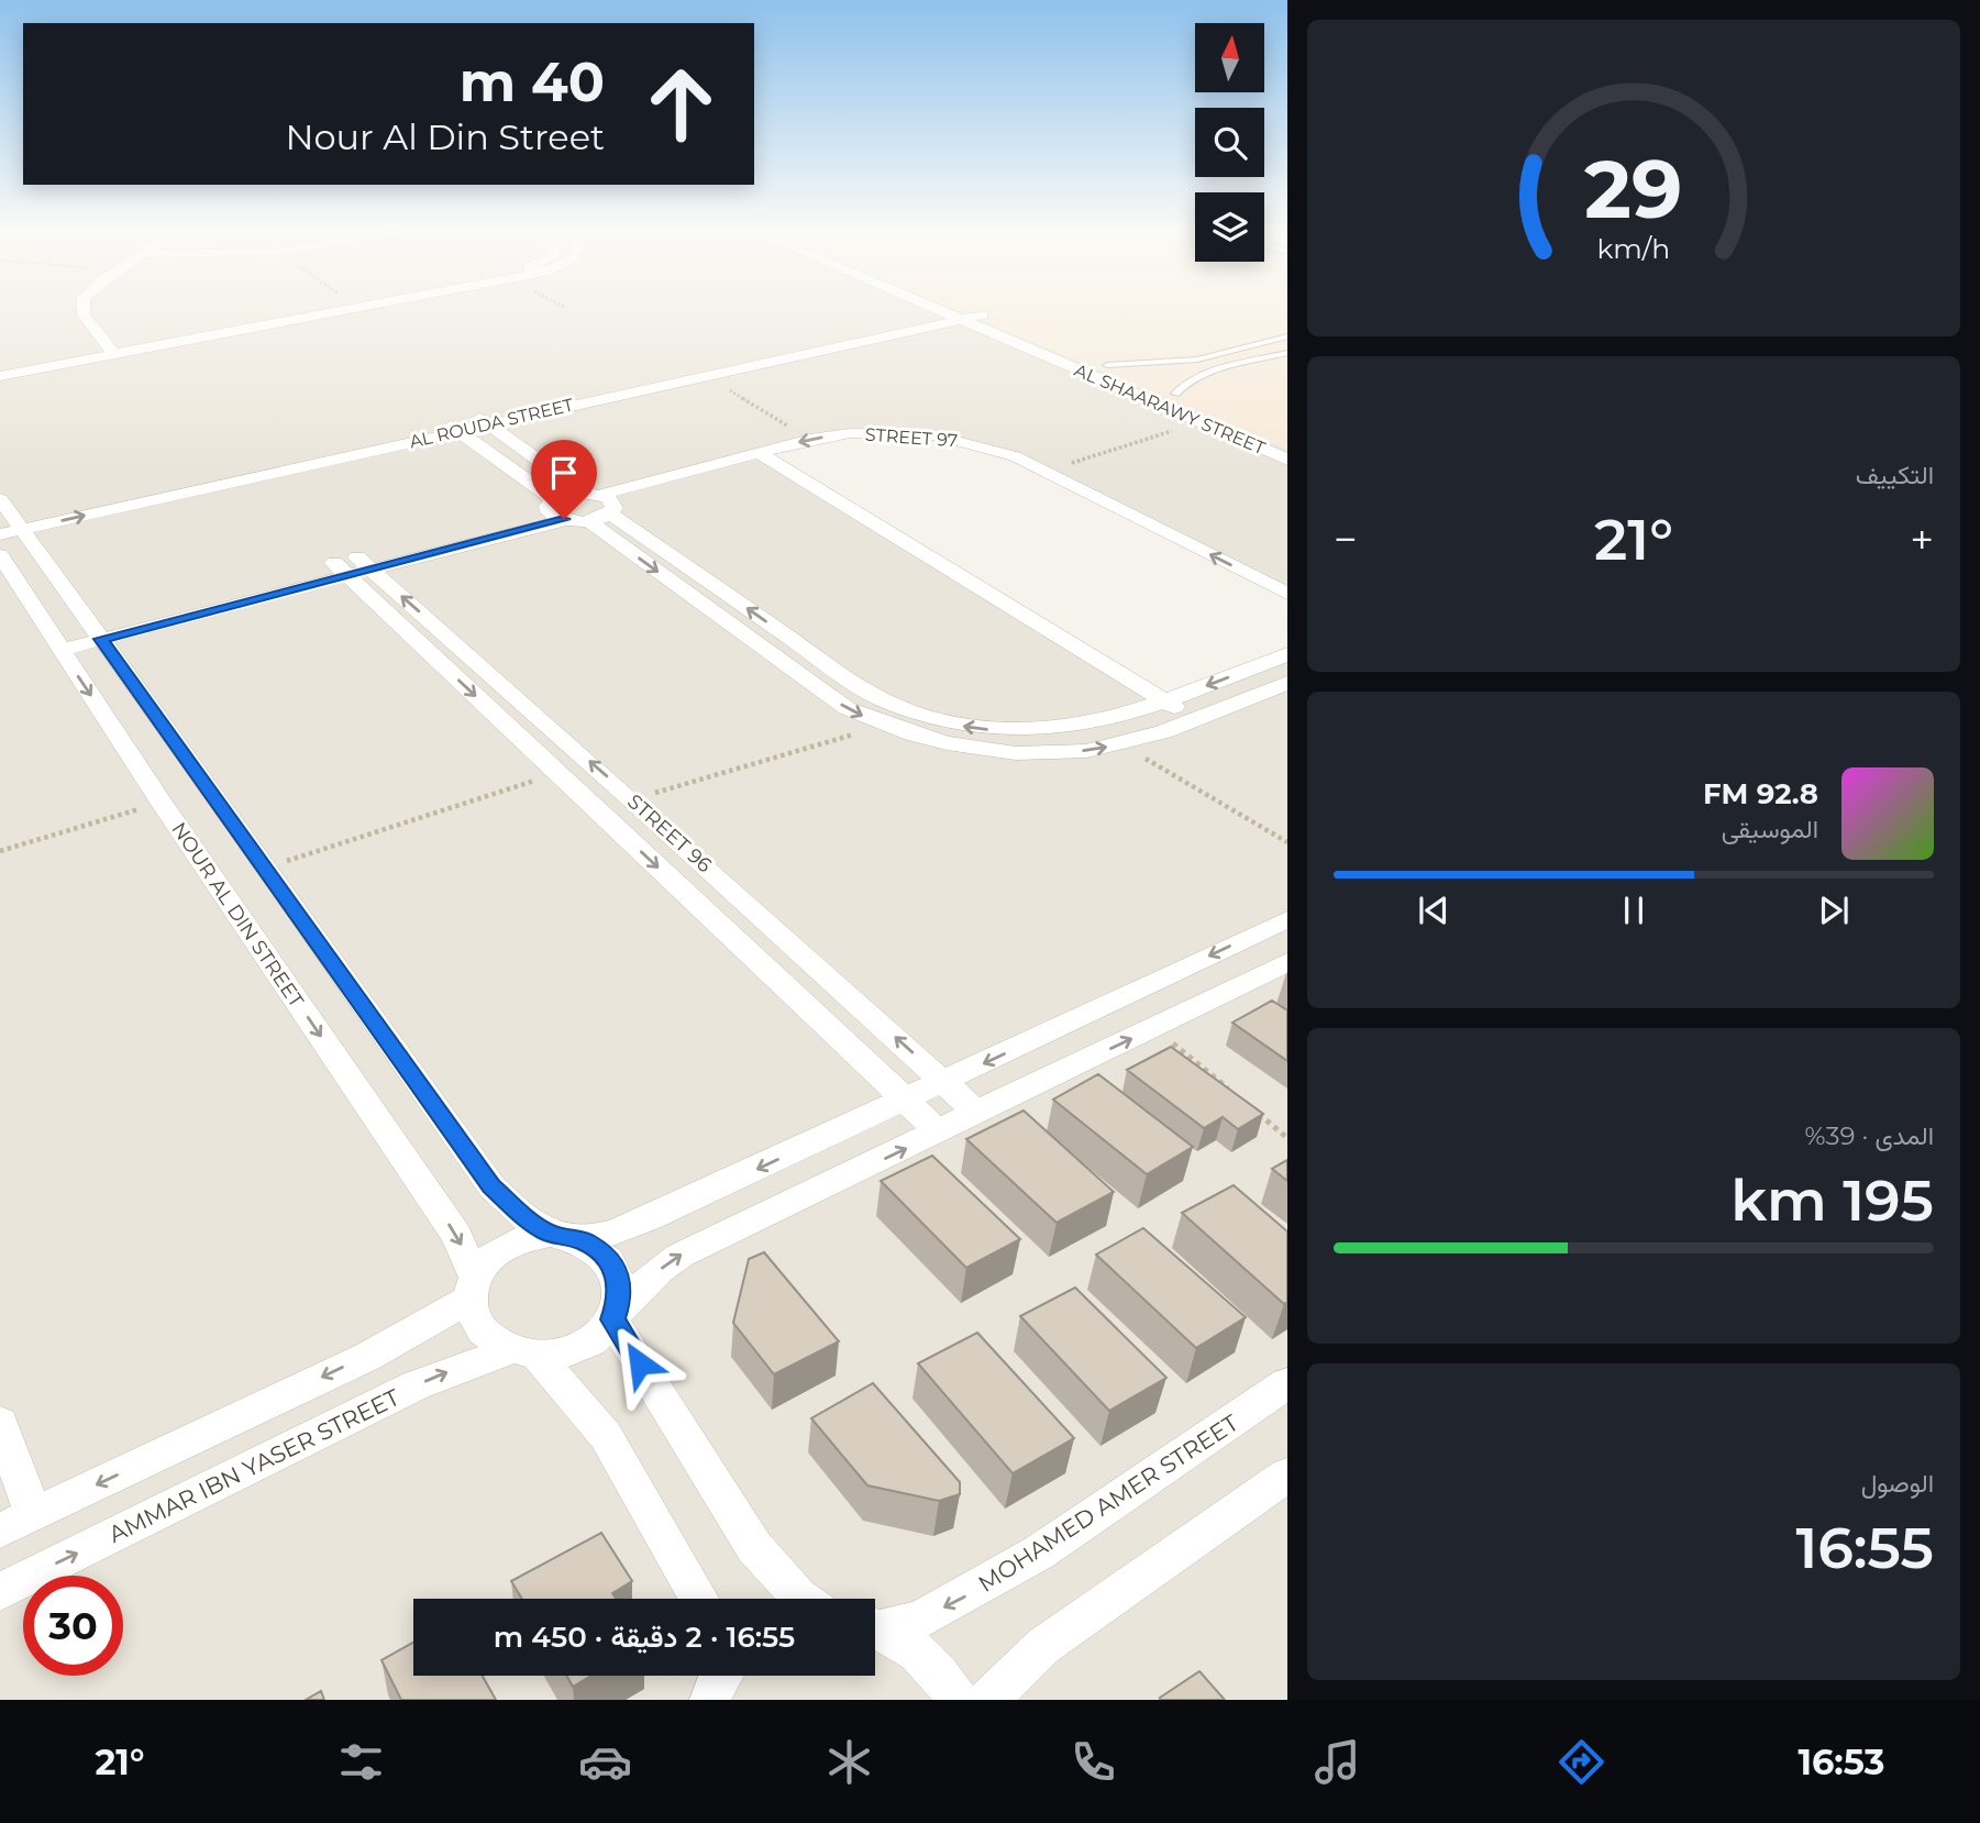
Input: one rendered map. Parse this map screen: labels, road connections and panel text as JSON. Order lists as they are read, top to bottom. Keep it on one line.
{"streets":{"street":["AL SHAARAWY STREET","AL ROUDA STREET","STREET 97","STREET 96","NOUR AL DIN STREET","AMMAR IBN YASER STREET","MOHAMED AMER STREET"]},"crossings":[["AL SHAARAWY STREET","AL ROUDA STREET"],["NOUR AL DIN STREET","AMMAR IBN YASER STREET"]],"north":"top","page":{"turn":["40 m","Nour Al Din Street"],"tile":["التكييف",["المدى · 39%","195 km"],["الوصول","16:55"]],"heat":["−","21°","+"],"song":["92.8 FM","الموسيقى"],"limit":"30","trip":"16:55 · 2 دقيقة · 450 m","tabs":["16:53","21°"],"gauge":["29","km/h"]}}
